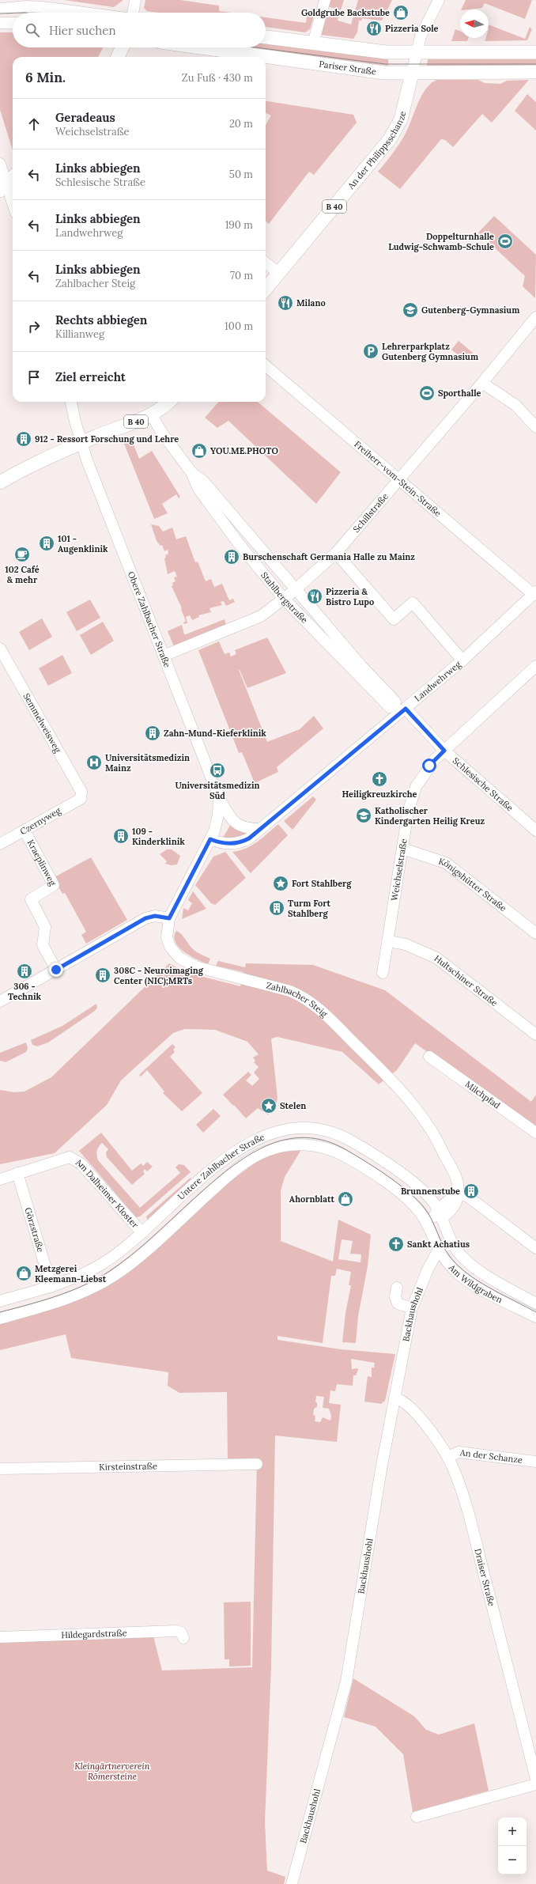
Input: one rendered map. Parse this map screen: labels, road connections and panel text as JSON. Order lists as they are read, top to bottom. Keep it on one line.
{"streets":{"main road":["Pariser Straße","An der Philippsschanze","B 40"],"street":["Freiherr-vom-Stein-Straße","Schillstraße","Stahlbergstraße","Obere Zahlbacher Straße","Landwehrweg","Semmelweisweg","Schlesische Straße","Czernyweg","Kraeplinweg","Weichselstraße","Königshütter Straße","Hultschiner Straße","Zahlbacher Steig","Milchpfad","Untere Zahlbacher Straße","Am Dalheimer Kloster","Görzstraße","Am Wildgraben","Backhaushohl","An der Schanze","Kirsteinstraße","Draiser Straße","Hildegardstraße"]},"crossings":[["Pariser Straße","An der Philippsschanze"],["B 40","Stahlbergstraße"],["B 40","Obere Zahlbacher Straße"],["Freiherr-vom-Stein-Straße","Schillstraße"],["Freiherr-vom-Stein-Straße","Landwehrweg"],["Schillstraße","Stahlbergstraße"],["Schillstraße","Obere Zahlbacher Straße"],["Stahlbergstraße","Landwehrweg"],["Stahlbergstraße","Schlesische Straße"],["Obere Zahlbacher Straße","Landwehrweg"],["Obere Zahlbacher Straße","Zahlbacher Steig"],["Landwehrweg","Schlesische Straße"],["Landwehrweg","Zahlbacher Steig"],["Semmelweisweg","Czernyweg"],["Schlesische Straße","Weichselstraße"],["Czernyweg","Kraeplinweg"],["Weichselstraße","Königshütter Straße"],["Weichselstraße","Hultschiner Straße"],["Untere Zahlbacher Straße","Am Dalheimer Kloster"],["Untere Zahlbacher Straße","Görzstraße"],["Untere Zahlbacher Straße","Am Wildgraben"],["Am Dalheimer Kloster","Görzstraße"],["Am Wildgraben","Backhaushohl"],["Backhaushohl","Draiser Straße"],["An der Schanze","Draiser Straße"]],"parks":["Kleingärtnerverein Römersteine"],"places":{"shop":["Goldgrube Backstube","YOU.ME.PHOTO","Ahornblatt","Metzgerei Kleemann-Liebst"],"restaurant":["Pizzeria Sole","Milano","Pizzeria & Bistro Lupo"],"sports":["Doppelturnhalle Ludwig-Schwamb-Schule","Sporthalle"],"school or university":["Gutenberg-Gymnasium","Katholischer Kindergarten Heilig Kreuz"],"parking":["Lehrerparkplatz Gutenberg Gymnasium"],"building":["912 - Ressort Forschung und Lehre","101 - Augenklinik","Burschenschaft Germania Halle zu Mainz","Zahn-Mund-Kieferklinik","109 - Kinderklinik","Turm Fort Stahlberg","306 - Technik","308C - Neuroimaging Center (NIC);MRTs","Brunnenstube"],"cafe":["102 Café & mehr"],"hospital":["Universitätsmedizin Mainz"],"bus stop":["Universitätsmedizin Süd"],"church":["Heiligkreuzkirche","Sankt Achatius"],"place":["Fort Stahlberg","Stelen"]},"north":"left","page":{"search":"Hier suchen","heading":["6 Min.","Zu Fuß · 430 m"],"list":[["Geradeaus","Weichselstraße","20 m"],["Links abbiegen","Schlesische Straße","50 m"],["Links abbiegen","Landwehrweg","190 m"],["Links abbiegen","Zahlbacher Steig","70 m"],["Rechts abbiegen","Killianweg","100 m"],"Ziel erreicht"],"map_buttons":["+","−"]}}
